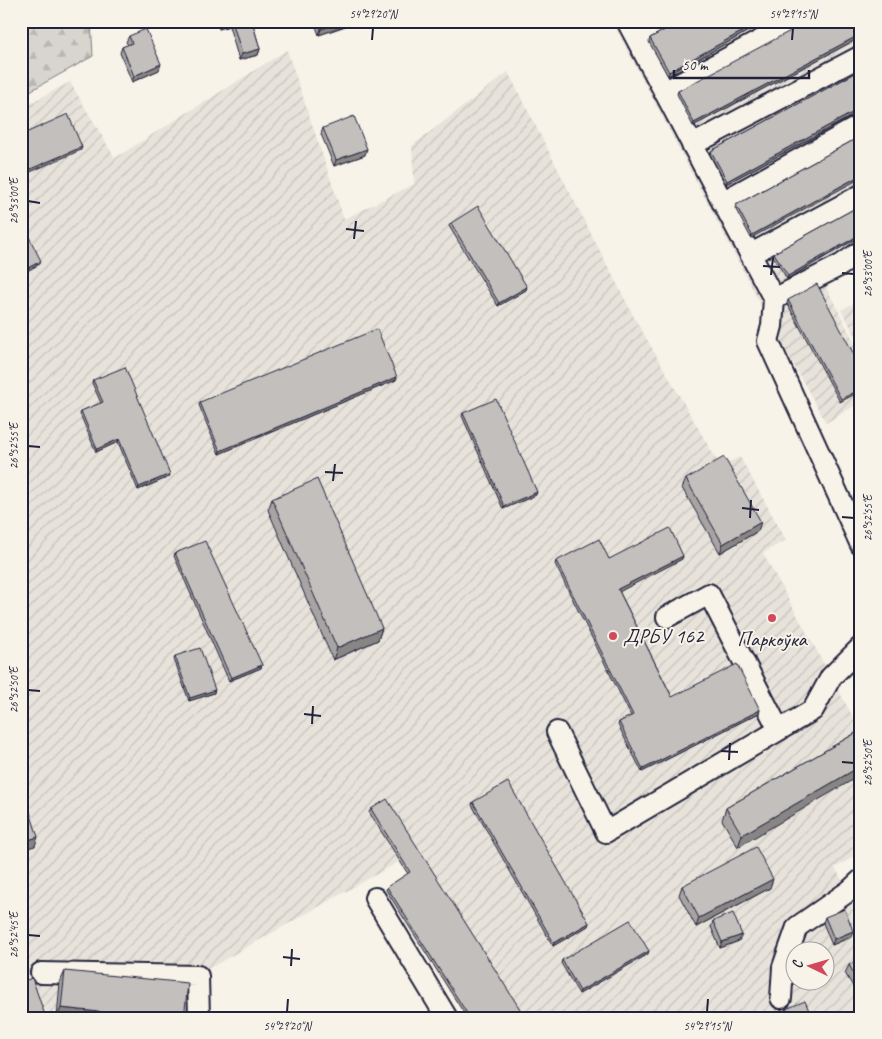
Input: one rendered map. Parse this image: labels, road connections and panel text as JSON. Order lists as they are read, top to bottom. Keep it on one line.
{"places":["Паркоўка","ДРБУ 162"],"scale_bar":"50 m","north":"left","coordinates":["54°29'20\"N","54°29'15\"N","26°53'00\"E","26°52'55\"E","26°52'50\"E","26°52'45\"E"]}
